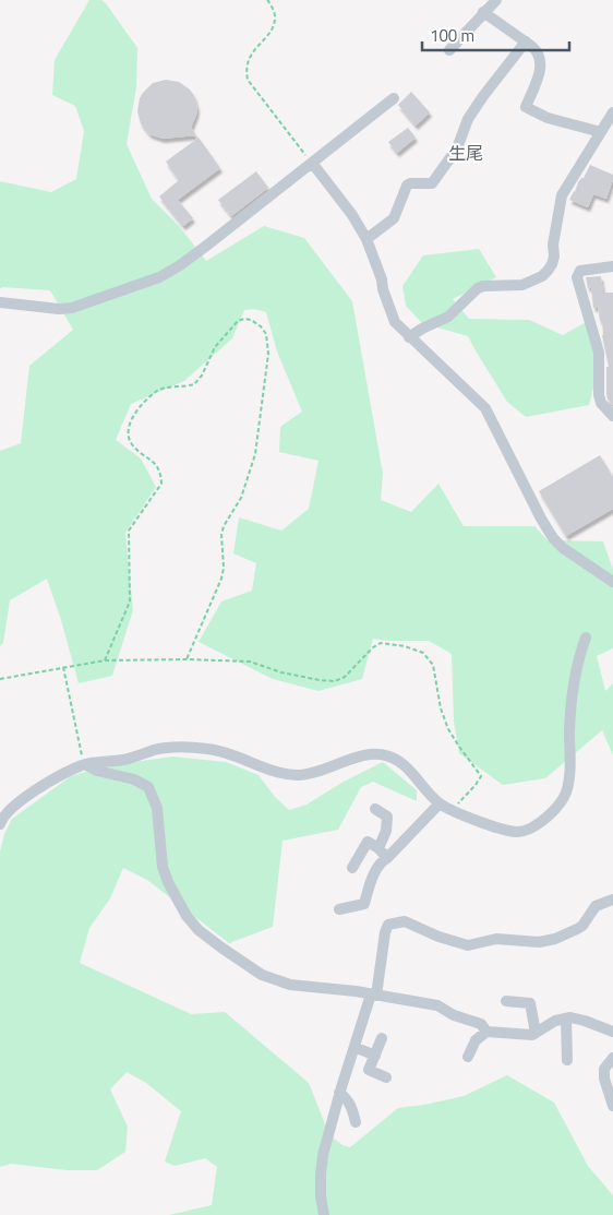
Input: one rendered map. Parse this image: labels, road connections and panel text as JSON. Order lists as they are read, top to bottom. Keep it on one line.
{"districts":["生尾"],"scale_bar":"100 m"}
